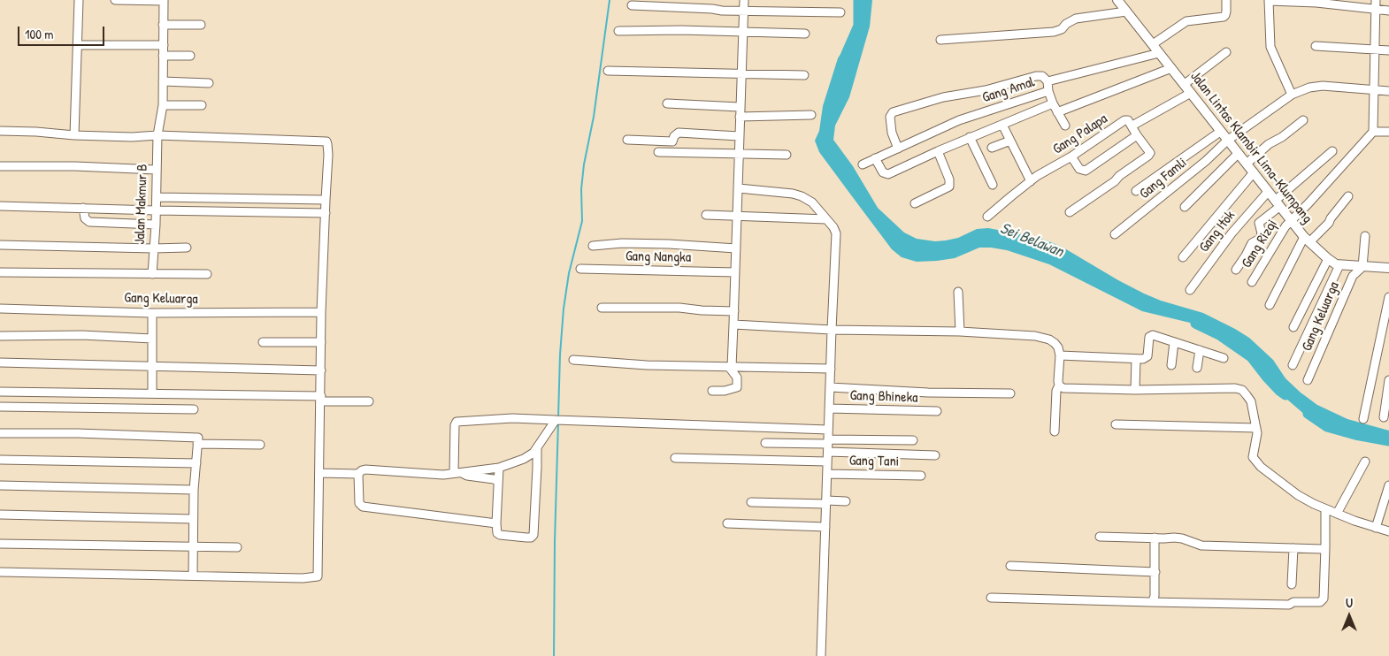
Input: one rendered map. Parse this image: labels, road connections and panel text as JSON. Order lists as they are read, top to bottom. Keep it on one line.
{"streets":{"main road":["Jalan Lintas Klambir Lima–Klumpang"],"street":["Gang Amal","Gang Palapa","Gang Famli","Jalan Makmur B","Gang Itok","Gang Rizqi","Gang Nangka","Gang Keluarga","Gang Bhineka","Gang Tani"]},"crossings":[["Gang Amal","Jalan Lintas Klambir Lima–Klumpang"],["Gang Palapa","Jalan Lintas Klambir Lima–Klumpang"],["Jalan Lintas Klambir Lima–Klumpang","Gang Famli"],["Jalan Lintas Klambir Lima–Klumpang","Gang Itok"],["Jalan Lintas Klambir Lima–Klumpang","Gang Rizqi"],["Jalan Lintas Klambir Lima–Klumpang","Gang Keluarga"]],"water":["Sei Belawan"],"scale_bar":"100 m","north":"top"}
